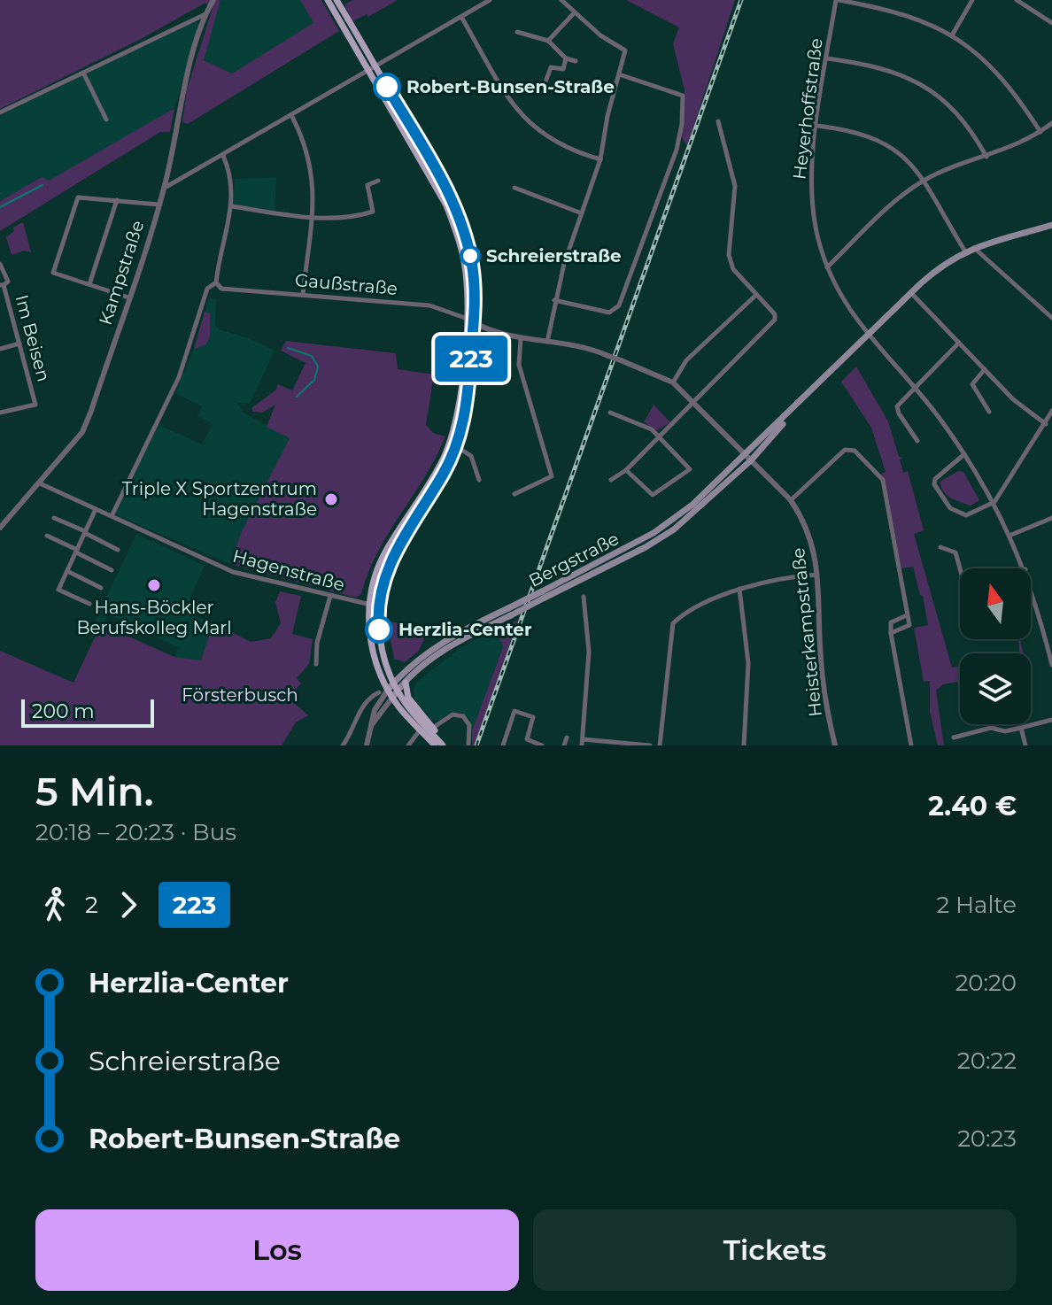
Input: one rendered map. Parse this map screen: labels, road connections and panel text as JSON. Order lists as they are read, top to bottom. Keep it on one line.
{"streets":{"main road":["Bergstraße"],"street":["Heyerhoffstraße","Kampstraße","Gaußstraße","Im Beisen","Hagenstraße","Heisterkampstraße"]},"crossings":[["Heyerhoffstraße","Bergstraße"],["Kampstraße","Hagenstraße"],["Bergstraße","Heisterkampstraße"]],"parks":["Försterbusch"],"places":["Robert-Bunsen-Straße","Schreierstraße","Triple X Sportzentrum Hagenstraße","Hans-Böckler Berufskolleg Marl","Herzlia-Center"],"lines":["bus line 223"],"scale_bar":"200 m","north":"top","page":{"on_map":"223","scale":"200 m","heading":["5 Min.","20:18 – 20:23 · Bus","2.40 €"],"legs":["2","223","2 Halte"],"list":[{"name":"Herzlia-Center","value":"20:20"},{"name":"Schreierstraße","value":"20:22"},{"name":"Robert-Bunsen-Straße","value":"20:23"}],"buttons":["Los","Tickets"]}}
